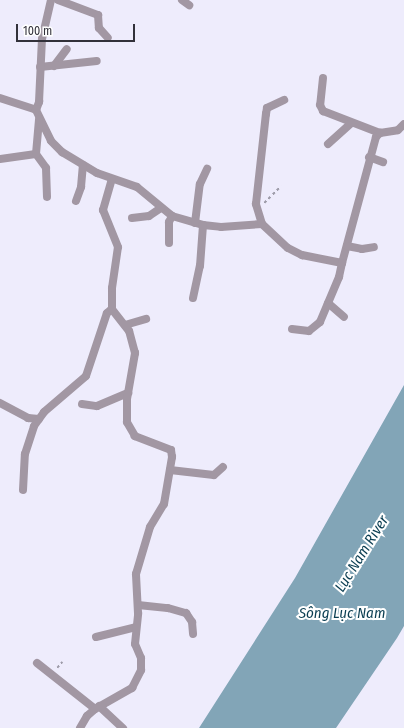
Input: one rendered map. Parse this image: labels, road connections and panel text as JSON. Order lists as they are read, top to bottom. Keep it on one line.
{"water":["Lục Nam River","Sông Lục Nam"],"scale_bar":"100 m"}
